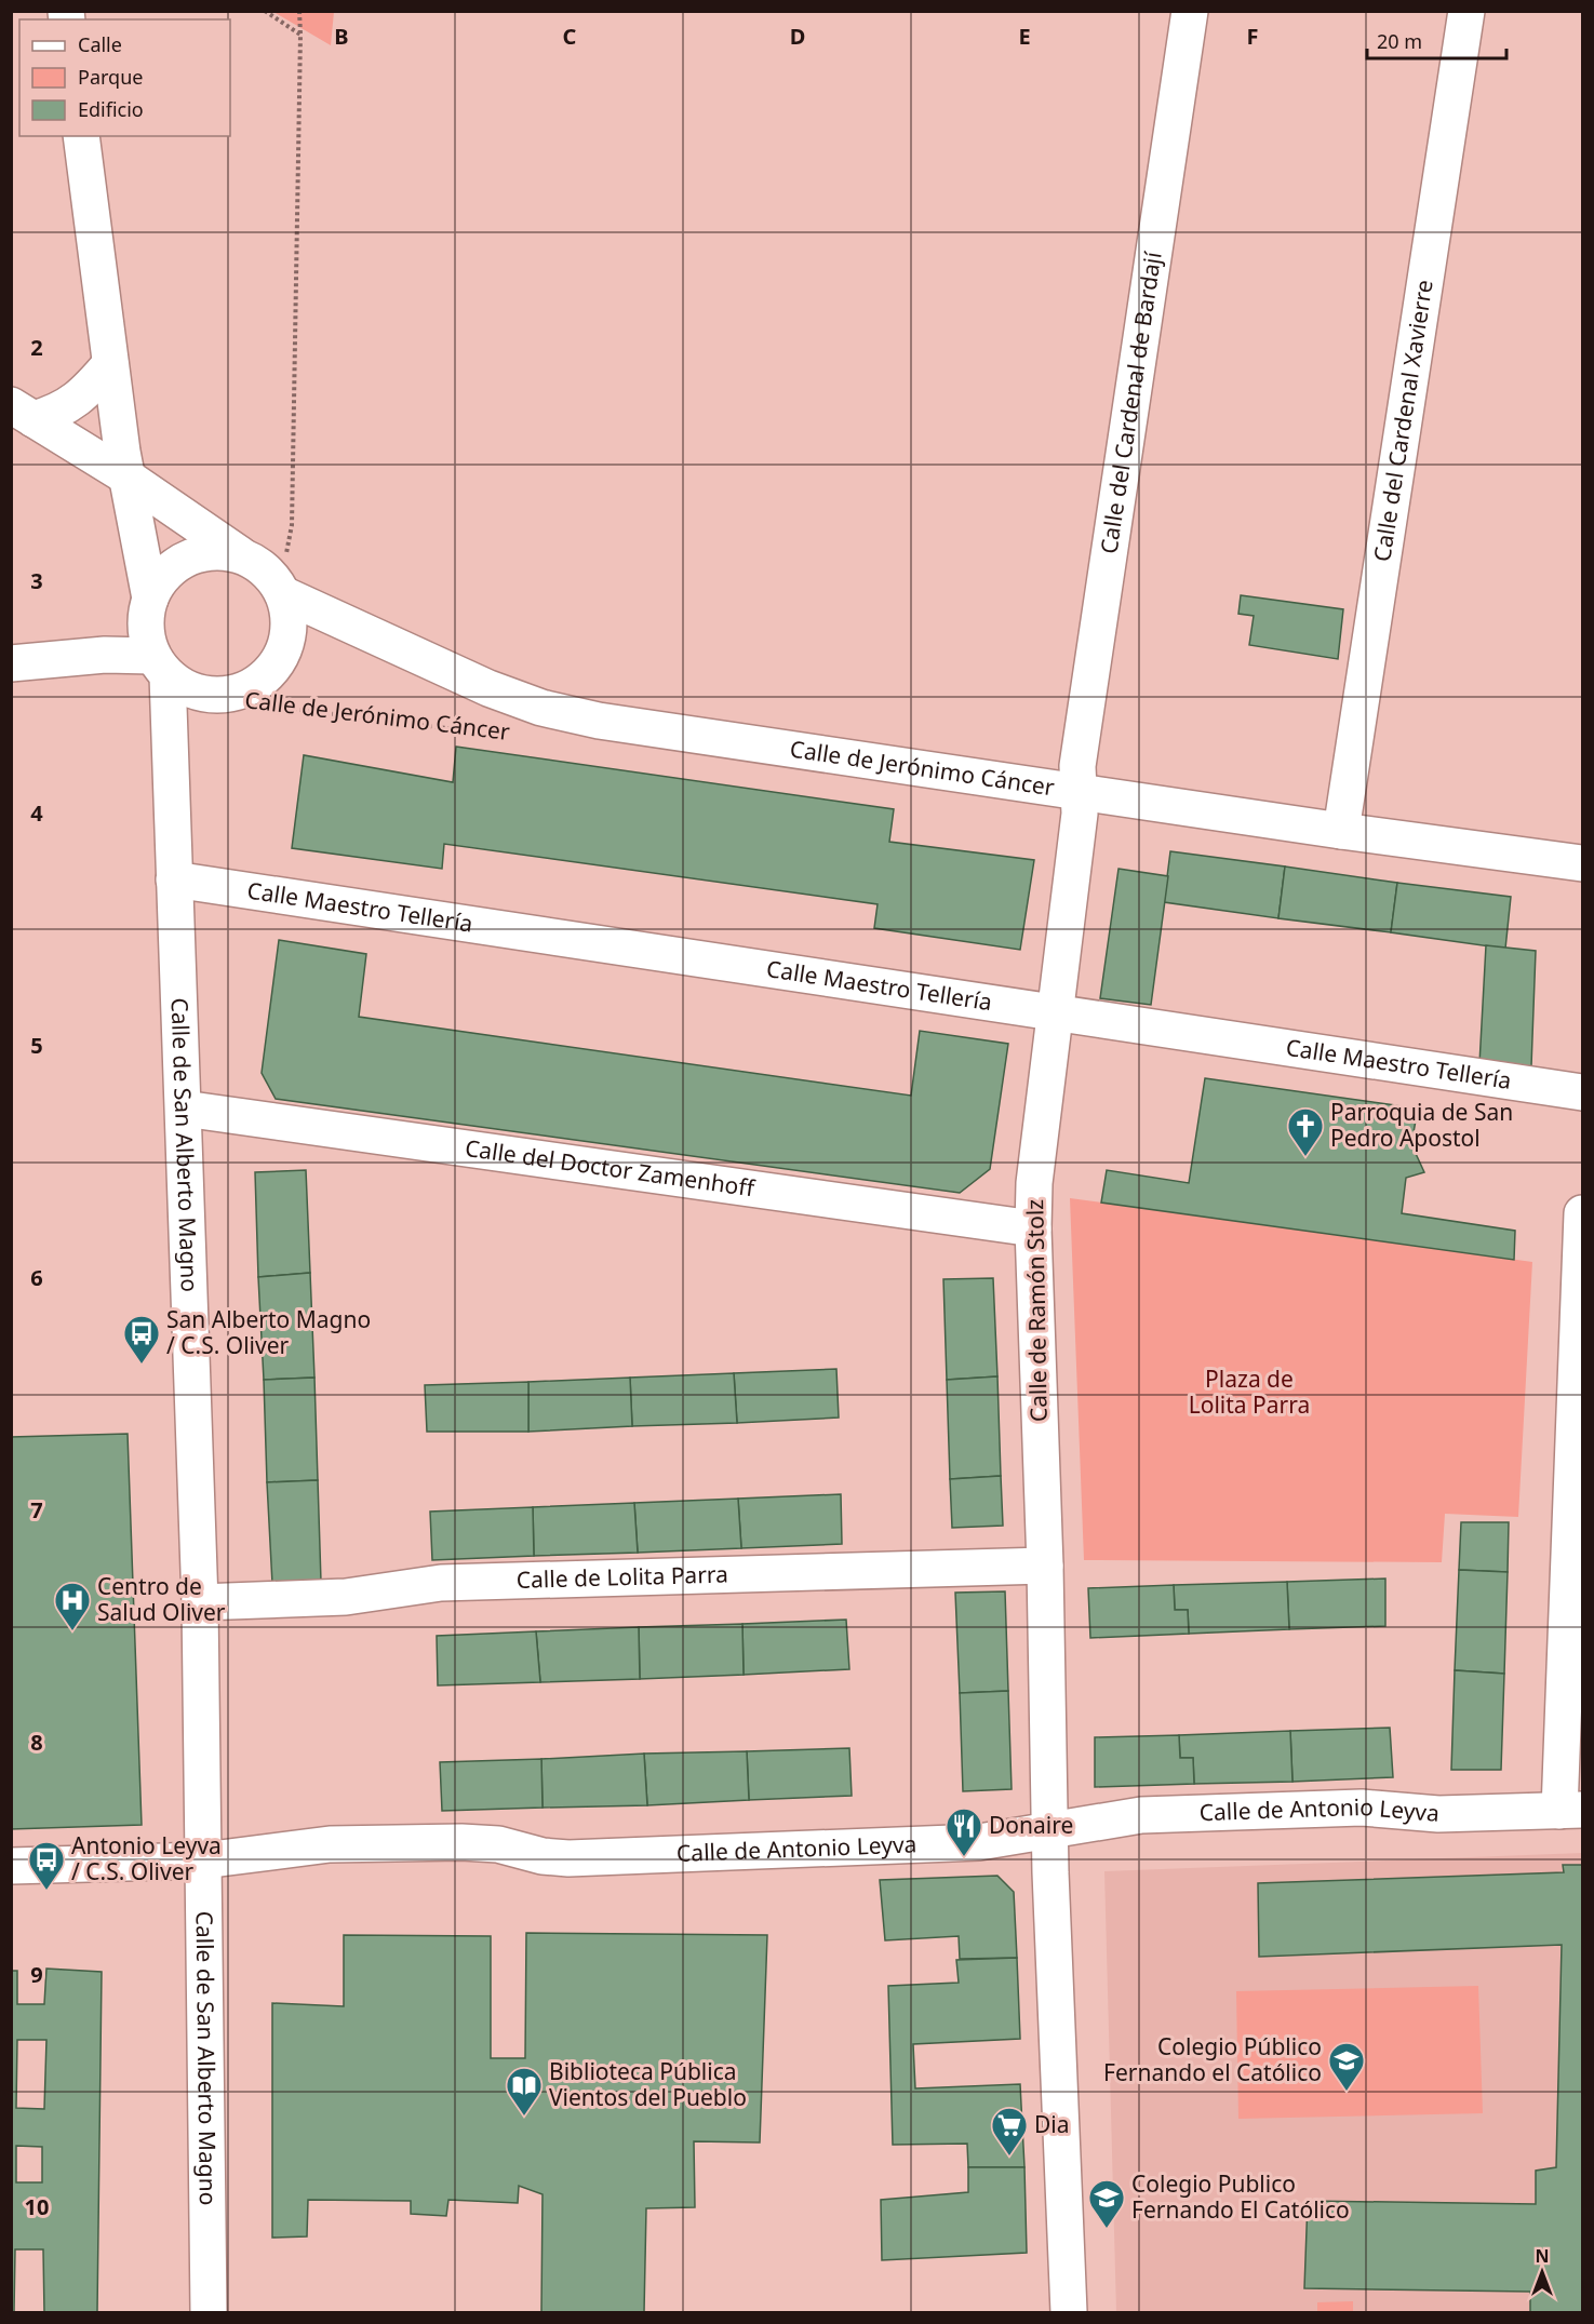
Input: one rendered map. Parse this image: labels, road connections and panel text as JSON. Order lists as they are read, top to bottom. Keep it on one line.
{"streets":{"street":["Calle del Cardenal de Bardají","Calle del Cardenal Xavierre","Calle de Jerónimo Cáncer","Calle Maestro Tellería","Calle de San Alberto Magno","Calle del Doctor Zamenhoff","Calle de Ramón Stolz","Calle de Lolita Parra","Calle de Antonio Leyva"]},"crossings":[["Calle del Cardenal de Bardají","Calle de Jerónimo Cáncer"],["Calle del Cardenal de Bardají","Calle de Ramón Stolz"],["Calle del Cardenal Xavierre","Calle de Jerónimo Cáncer"],["Calle de Jerónimo Cáncer","Calle de San Alberto Magno"],["Calle de Jerónimo Cáncer","Calle de Ramón Stolz"],["Calle Maestro Tellería","Calle de San Alberto Magno"],["Calle Maestro Tellería","Calle de Ramón Stolz"],["Calle de San Alberto Magno","Calle del Doctor Zamenhoff"],["Calle de San Alberto Magno","Calle de Lolita Parra"],["Calle de San Alberto Magno","Calle de Antonio Leyva"],["Calle del Doctor Zamenhoff","Calle de Ramón Stolz"],["Calle de Ramón Stolz","Calle de Lolita Parra"],["Calle de Ramón Stolz","Calle de Antonio Leyva"]],"parks":["Plaza de Lolita Parra"],"places":{"church":["Parroquia de San Pedro Apostol"],"bus stop":["San Alberto Magno / C.S. Oliver","Antonio Leyva / C.S. Oliver"],"hospital":["Centro de Salud Oliver"],"restaurant":["Donaire"],"school or university":["Colegio Público Fernando el Católico","Colegio Publico Fernando El Católico"],"library":["Biblioteca Pública Vientos del Pueblo"],"supermarket":["Dia"]},"legend":["Calle","Parque","Edificio"],"scale_bar":"20 m","north":"top","grid":{"columns":["B","C","D","E","F"],"rows":["2","3","4","5","6","7","8","9","10"]}}
